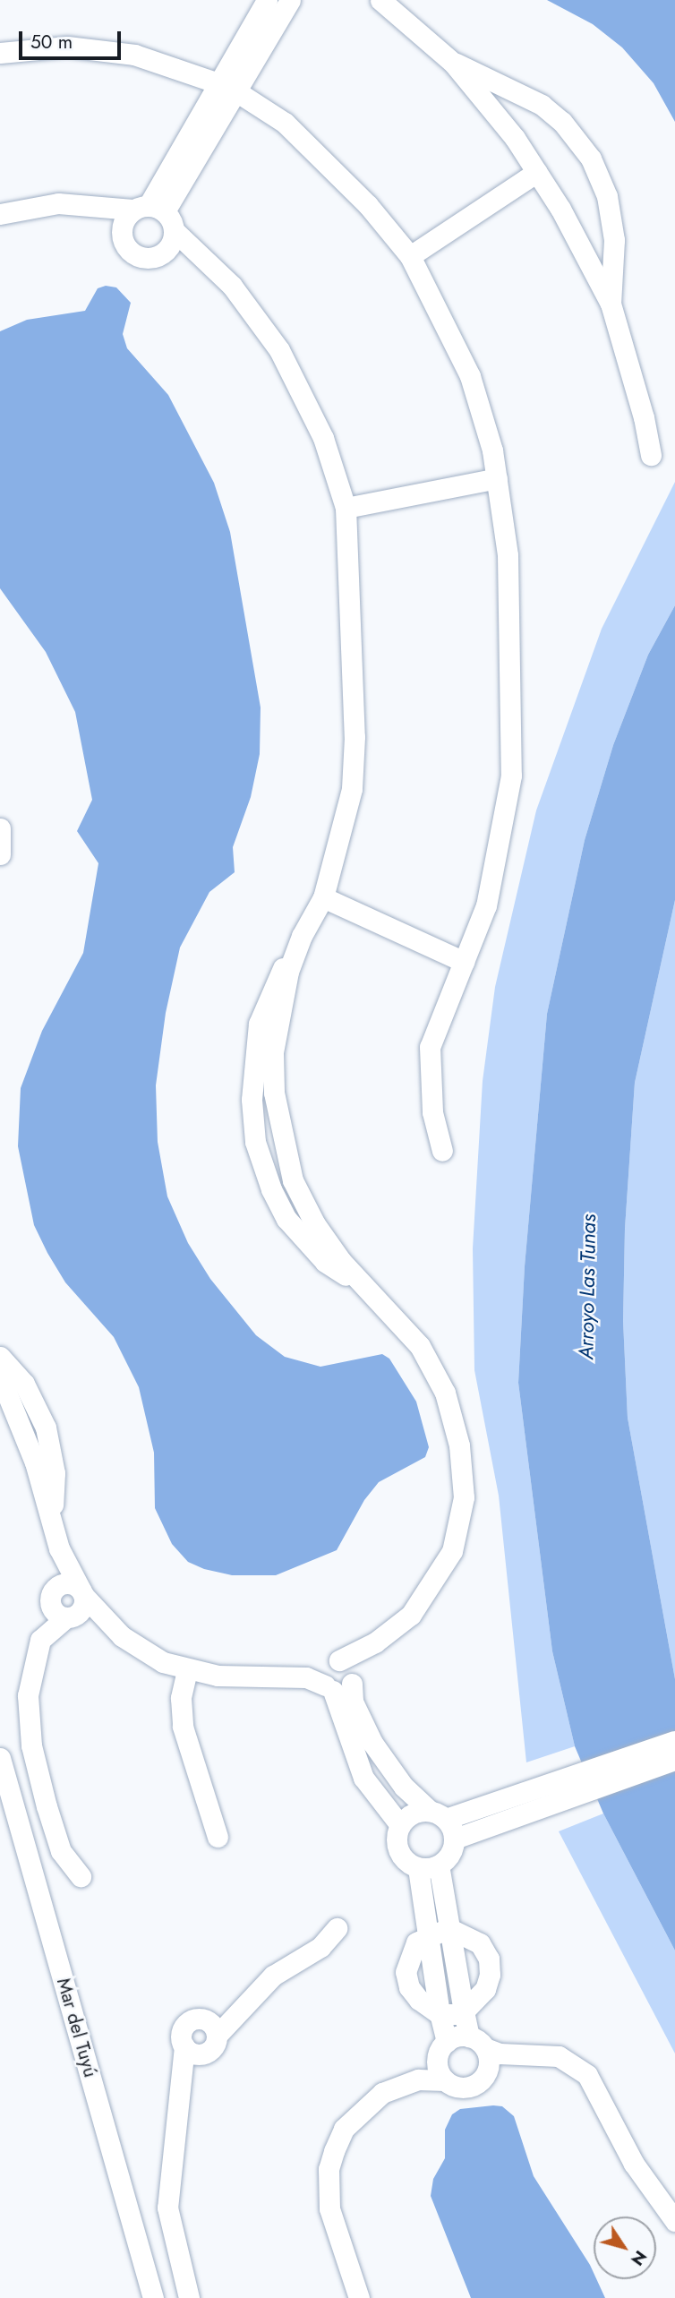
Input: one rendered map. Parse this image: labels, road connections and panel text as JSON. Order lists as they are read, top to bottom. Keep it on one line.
{"streets":{"street":["Mar del Tuyú"]},"water":["Arroyo Las Tunas"],"scale_bar":"50 m","north":"bottom right"}
